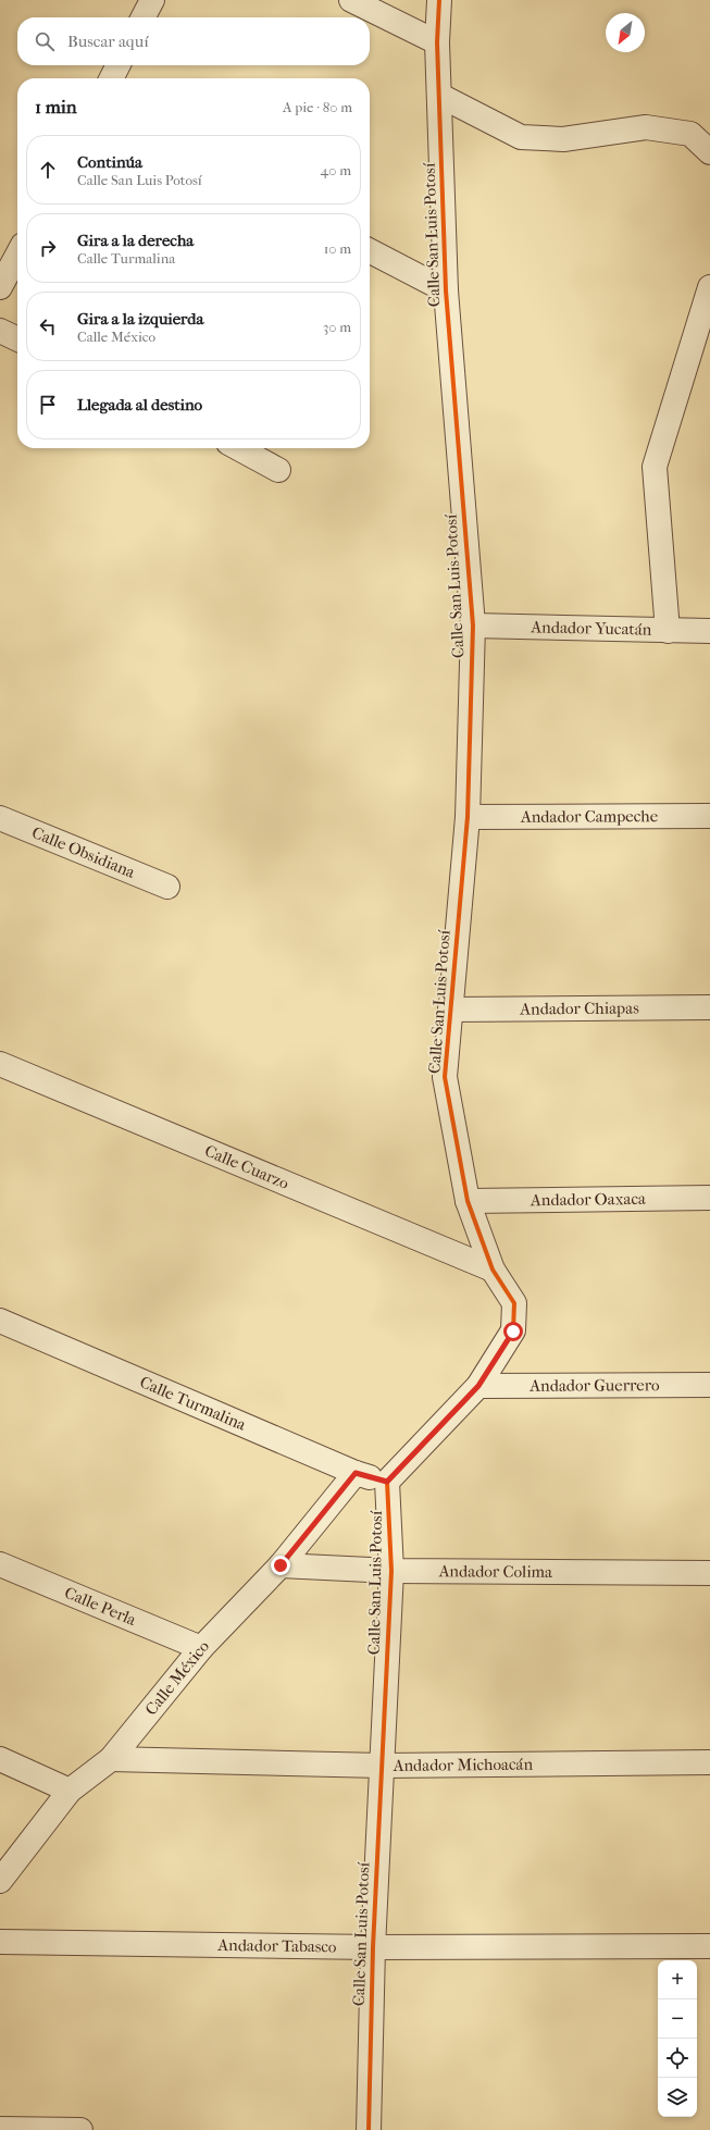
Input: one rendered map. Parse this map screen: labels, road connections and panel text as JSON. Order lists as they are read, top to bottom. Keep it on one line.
{"streets":{"street":["Calle San Luis Potosí","Andador Yucatán","Andador Campeche","Calle Obsidiana","Andador Chiapas","Calle Cuarzo","Andador Oaxaca","Andador Guerrero","Calle Turmalina","Andador Colima","Calle Perla","Calle México","Andador Michoacán","Andador Tabasco"]},"crossings":[["Calle San Luis Potosí","Andador Yucatán"],["Calle San Luis Potosí","Andador Campeche"],["Calle San Luis Potosí","Andador Chiapas"],["Calle San Luis Potosí","Calle Cuarzo"],["Calle San Luis Potosí","Andador Oaxaca"],["Calle San Luis Potosí","Andador Guerrero"],["Calle San Luis Potosí","Calle Turmalina"],["Calle San Luis Potosí","Andador Colima"],["Calle San Luis Potosí","Andador Michoacán"],["Calle San Luis Potosí","Andador Tabasco"],["Calle Turmalina","Calle México"],["Andador Colima","Calle México"],["Calle Perla","Calle México"],["Calle México","Andador Michoacán"]],"north":"bottom left","page":{"search":"Buscar aquí","heading":["1 min","A pie · 80 m"],"list":[["Continúa","Calle San Luis Potosí","40 m"],["Gira a la derecha","Calle Turmalina","10 m"],["Gira a la izquierda","Calle México","30 m"],"Llegada al destino"],"map_buttons":["+","−"]}}
